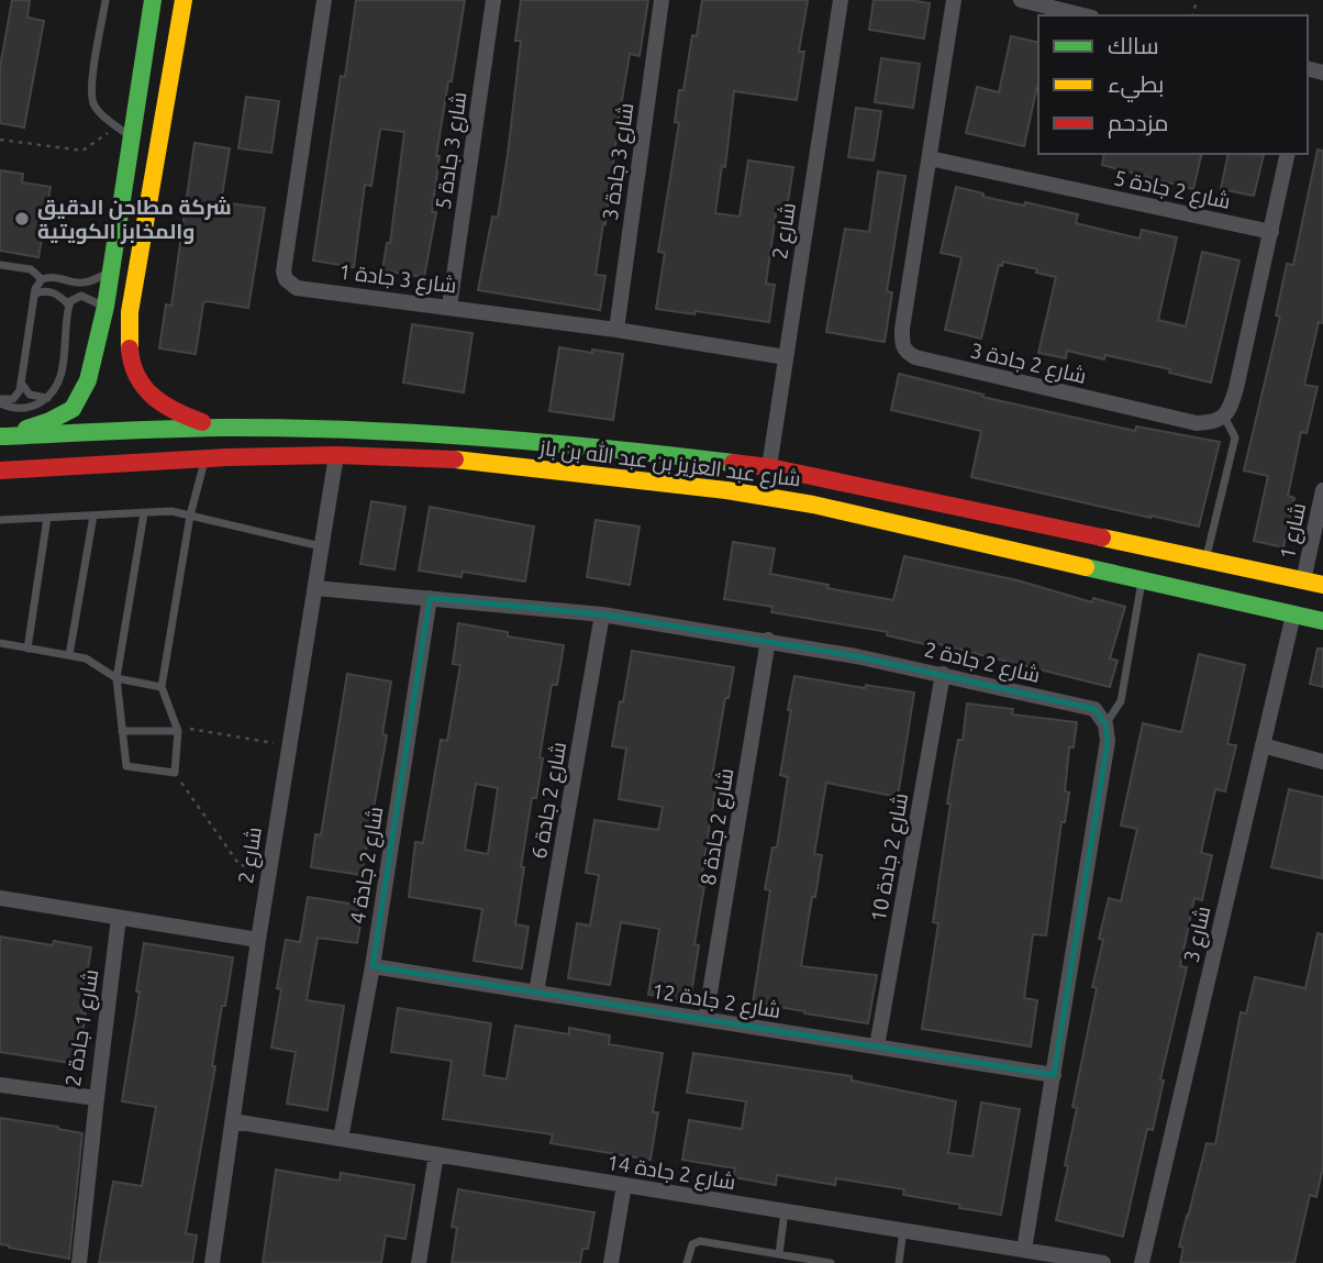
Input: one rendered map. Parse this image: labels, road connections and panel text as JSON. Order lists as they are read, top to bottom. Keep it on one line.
{"streets":{"street":["شارع 3 جادة 5","شارع 3 جادة 3","شارع 2 جادة 5","شارع 2","شارع 3 جادة 1","شارع 2 جادة 3","شارع عبد العزيز بن عبد الله بن باز","شارع 1","شارع 2 جادة 2","شارع 2 جادة 6","شارع 2 جادة 8","شارع 2 جادة 10","شارع 2 جادة 4","شارع 3","شارع 2 جادة 12","شارع 1 جادة 2","شارع 2 جادة 14"]},"crossings":[["شارع 3 جادة 5","شارع 3 جادة 1"],["شارع 3 جادة 3","شارع 3 جادة 1"],["شارع 2 جادة 5","شارع 2 جادة 3"],["شارع 2","شارع 3 جادة 1"],["شارع 2","شارع عبد العزيز بن عبد الله بن باز"],["شارع 2","شارع 2 جادة 2"],["شارع 2","شارع 2 جادة 14"],["شارع عبد العزيز بن عبد الله بن باز","شارع 1"],["شارع عبد العزيز بن عبد الله بن باز","شارع 3"],["شارع 2 جادة 2","شارع 2 جادة 6"],["شارع 2 جادة 2","شارع 2 جادة 8"],["شارع 2 جادة 2","شارع 2 جادة 10"],["شارع 2 جادة 2","شارع 2 جادة 4"],["شارع 2 جادة 6","شارع 2 جادة 12"],["شارع 2 جادة 8","شارع 2 جادة 12"],["شارع 2 جادة 10","شارع 2 جادة 12"],["شارع 2 جادة 4","شارع 2 جادة 12"],["شارع 2 جادة 4","شارع 2 جادة 14"]],"places":["شركة مطاحن الدقيق والمخابز الكويتية"],"legend":["سالك","بطيء","مزدحم"]}
